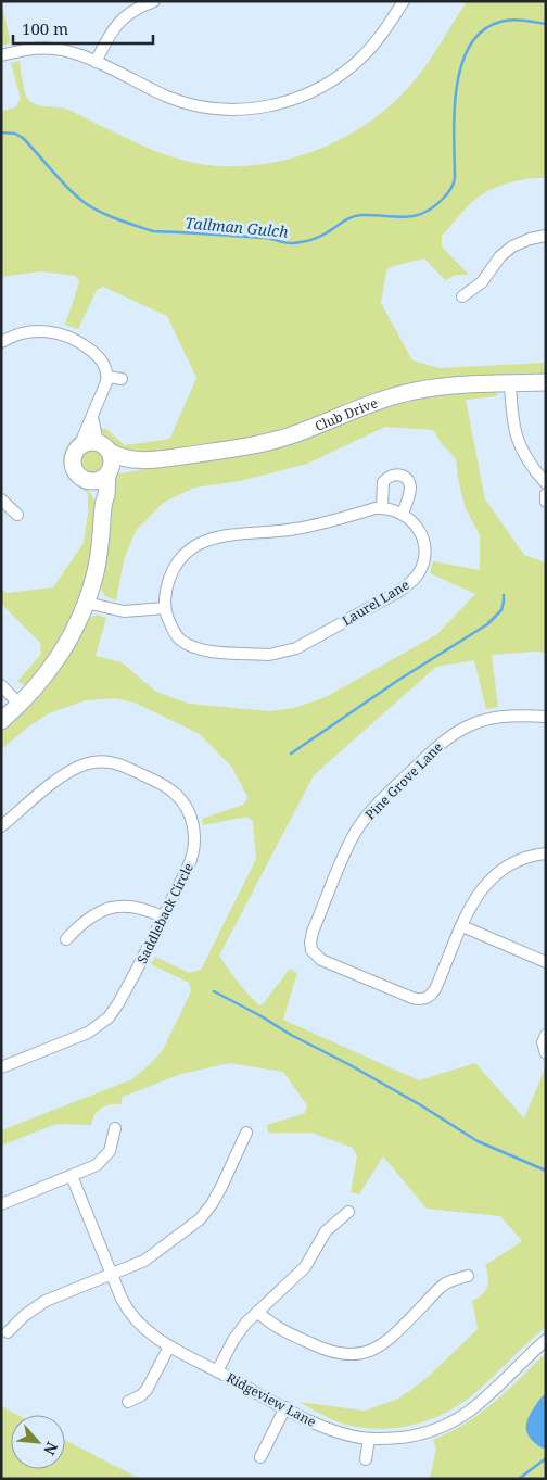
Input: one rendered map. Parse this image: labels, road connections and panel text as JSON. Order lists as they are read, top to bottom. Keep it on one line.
{"streets":{"street":["Club Drive","Laurel Lane","Pine Grove Lane","Saddleback Circle","Ridgeview Lane"]},"water":["Tallman Gulch"],"scale_bar":"100 m","north":"bottom right"}
